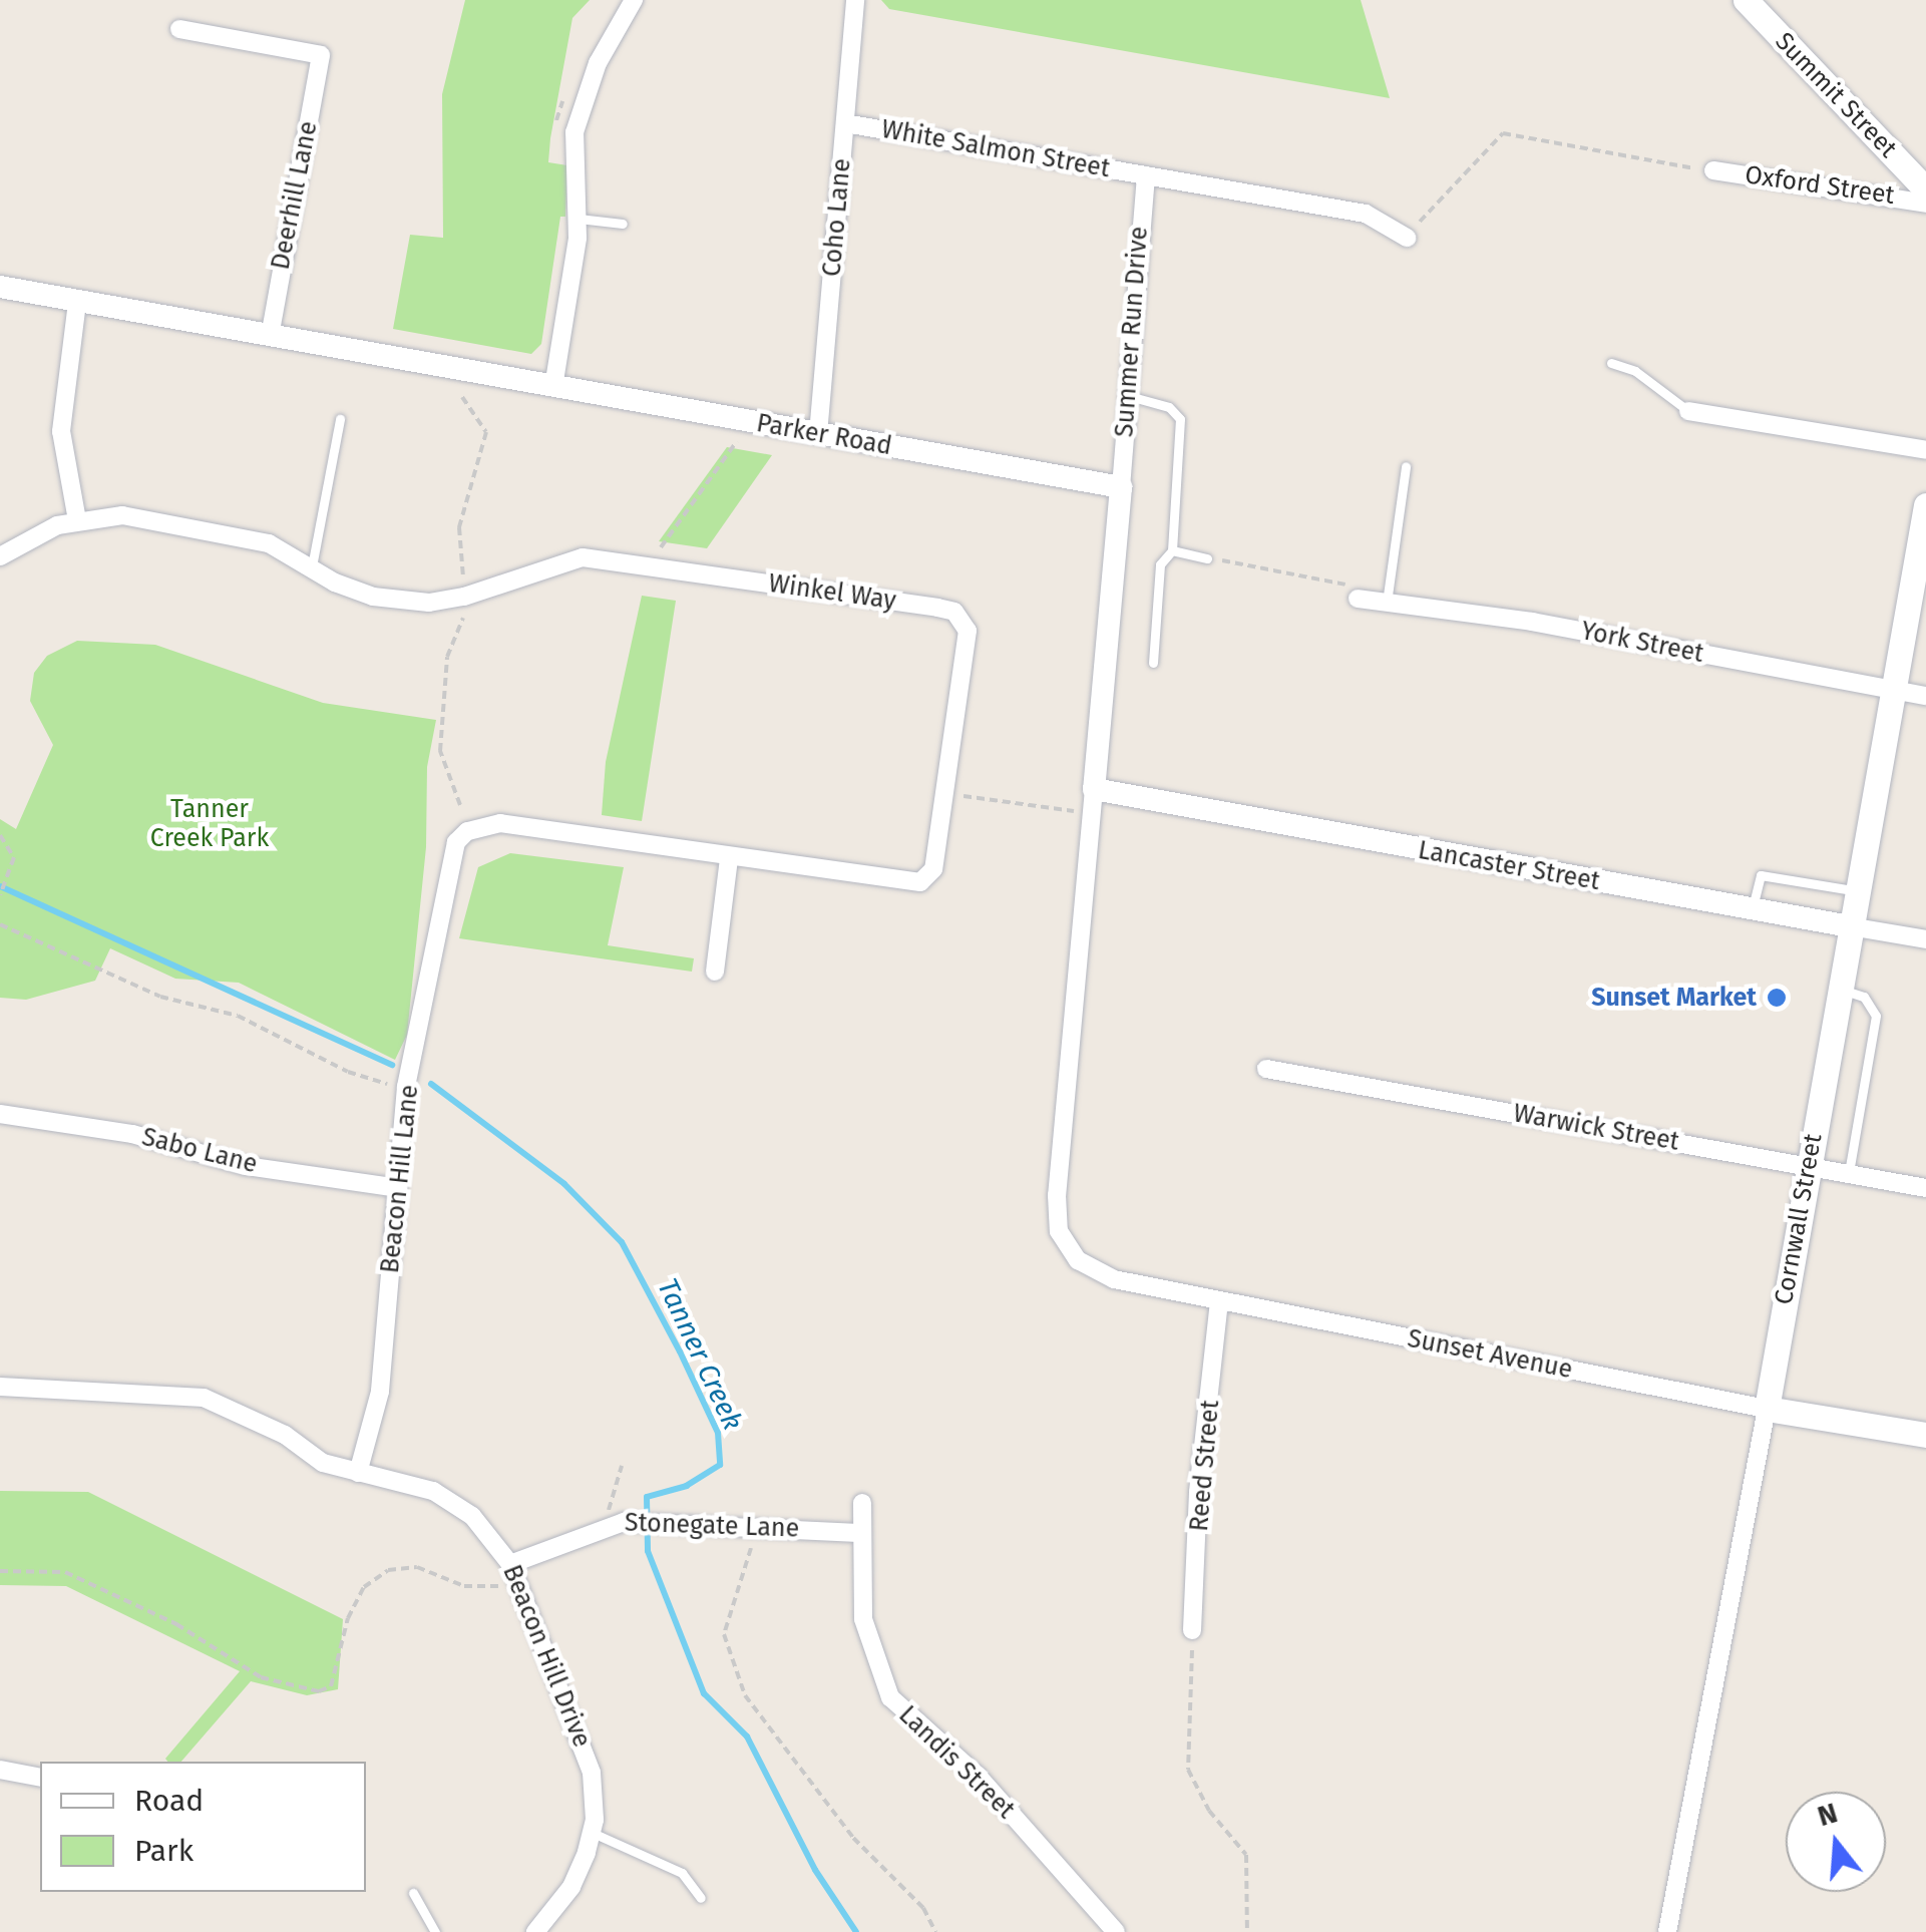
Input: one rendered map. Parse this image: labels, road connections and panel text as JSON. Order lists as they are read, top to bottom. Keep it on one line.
{"streets":{"main road":["Summit Street","Cornwall Street","Sunset Avenue"],"street":["White Salmon Street","Oxford Street","Deerhill Lane","Coho Lane","Summer Run Drive","Parker Road","Winkel Way","York Street","Lancaster Street","Warwick Street","Sabo Lane","Beacon Hill Lane","Reed Street","Stonegate Lane","Beacon Hill Drive","Landis Street"]},"crossings":[["White Salmon Street","Coho Lane"],["White Salmon Street","Summer Run Drive"],["Deerhill Lane","Parker Road"],["Coho Lane","Parker Road"],["Summer Run Drive","Parker Road"],["Winkel Way","Beacon Hill Lane"],["York Street","Cornwall Street"],["Lancaster Street","Cornwall Street"],["Warwick Street","Cornwall Street"],["Sabo Lane","Beacon Hill Lane"],["Beacon Hill Lane","Beacon Hill Drive"],["Cornwall Street","Sunset Avenue"],["Sunset Avenue","Reed Street"],["Stonegate Lane","Beacon Hill Drive"],["Stonegate Lane","Landis Street"]],"water":["Tanner Creek"],"parks":["Tanner Creek Park"],"places":["Sunset Market"],"legend":["Road","Park"],"north":"top"}
